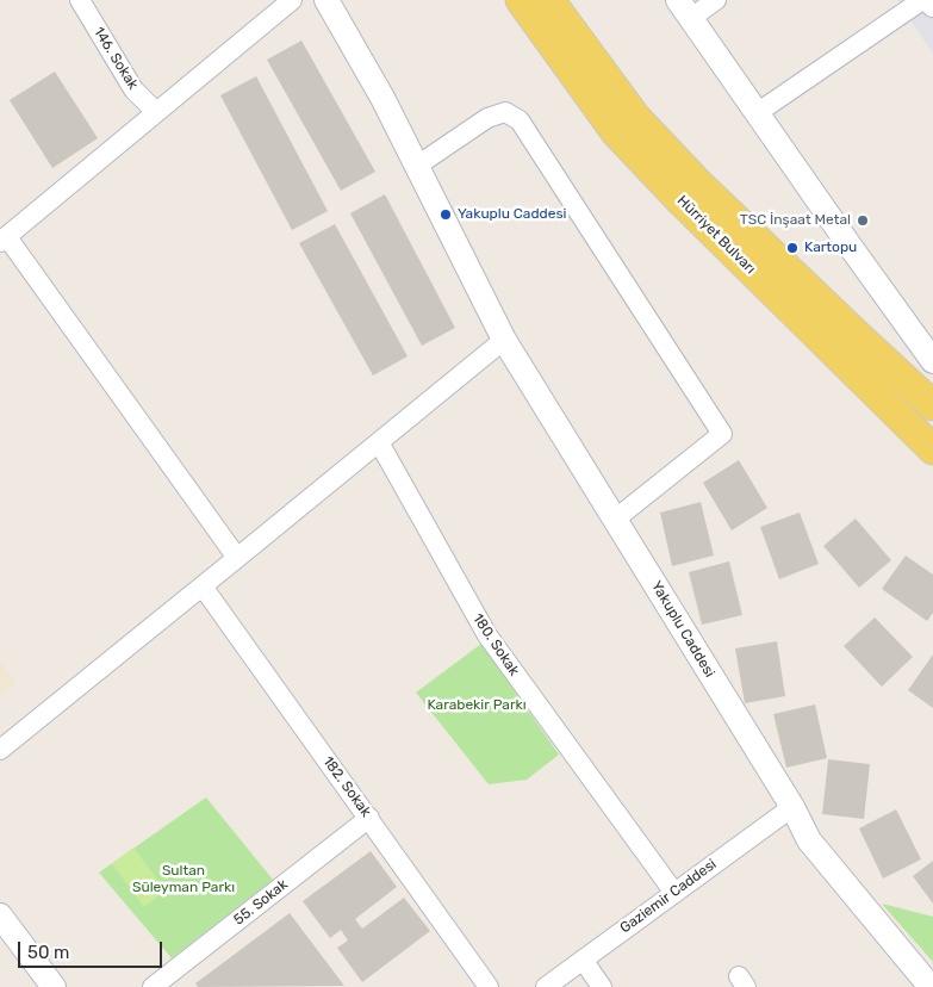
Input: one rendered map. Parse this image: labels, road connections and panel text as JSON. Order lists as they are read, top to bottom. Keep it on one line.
{"streets":{"main road":["Hürriyet Bulvarı"],"street":["146. Sokak","Yakuplu Caddesi","180. Sokak","182. Sokak","Gaziemir Caddesi","55. Sokak"]},"crossings":[["Yakuplu Caddesi","Gaziemir Caddesi"],["180. Sokak","Gaziemir Caddesi"],["182. Sokak","55. Sokak"]],"parks":["Karabekir Parkı","Sultan Süleyman Parkı"],"places":["Yakuplu Caddesi","TSC İnşaat Metal","Kartopu"],"scale_bar":"50 m"}
